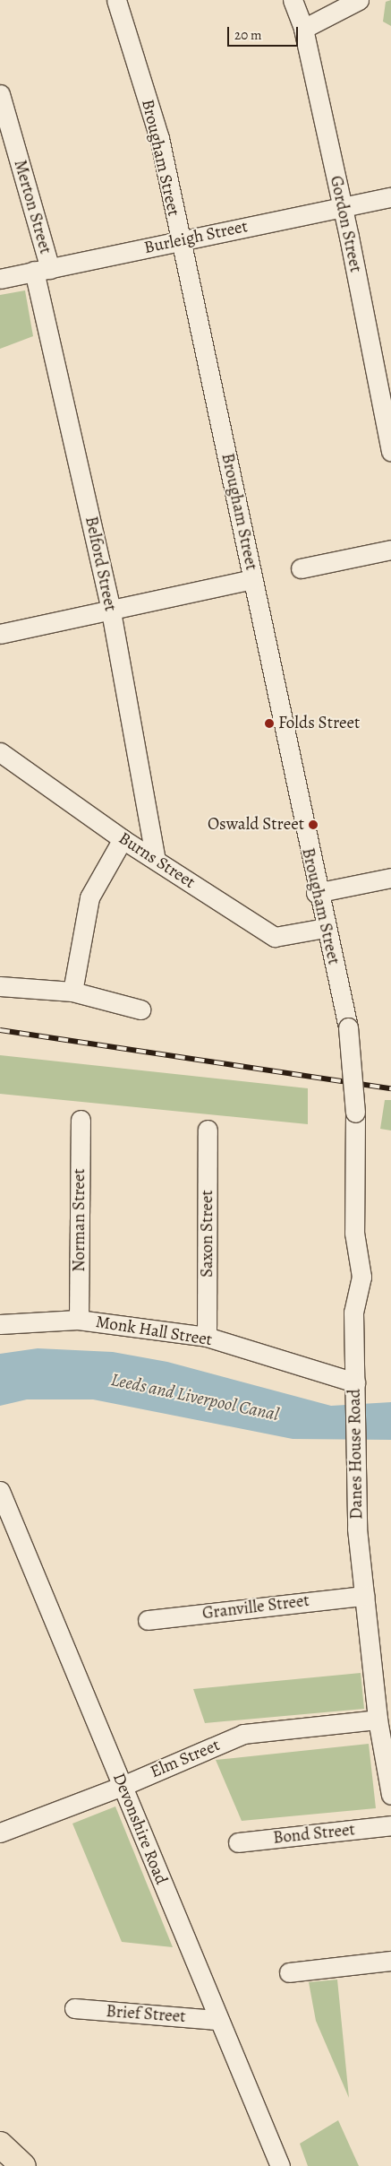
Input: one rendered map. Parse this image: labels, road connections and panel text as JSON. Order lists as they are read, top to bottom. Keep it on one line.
{"streets":{"street":["Brougham Street","Merton Street","Gordon Street","Burleigh Street","Belford Street","Burns Street","Norman Street","Saxon Street","Monk Hall Street","Danes House Road","Granville Street","Elm Street","Devonshire Road","Bond Street","Brief Street"]},"crossings":[["Brougham Street","Burleigh Street"],["Brougham Street","Burns Street"],["Brougham Street","Danes House Road"],["Merton Street","Burleigh Street"],["Merton Street","Belford Street"],["Gordon Street","Burleigh Street"],["Burleigh Street","Belford Street"],["Belford Street","Burns Street"],["Norman Street","Monk Hall Street"],["Saxon Street","Monk Hall Street"],["Monk Hall Street","Danes House Road"],["Danes House Road","Granville Street"],["Danes House Road","Elm Street"],["Elm Street","Devonshire Road"],["Devonshire Road","Brief Street"]],"water":["Leeds and Liverpool Canal"],"places":["Folds Street","Oswald Street"],"scale_bar":"20 m"}
